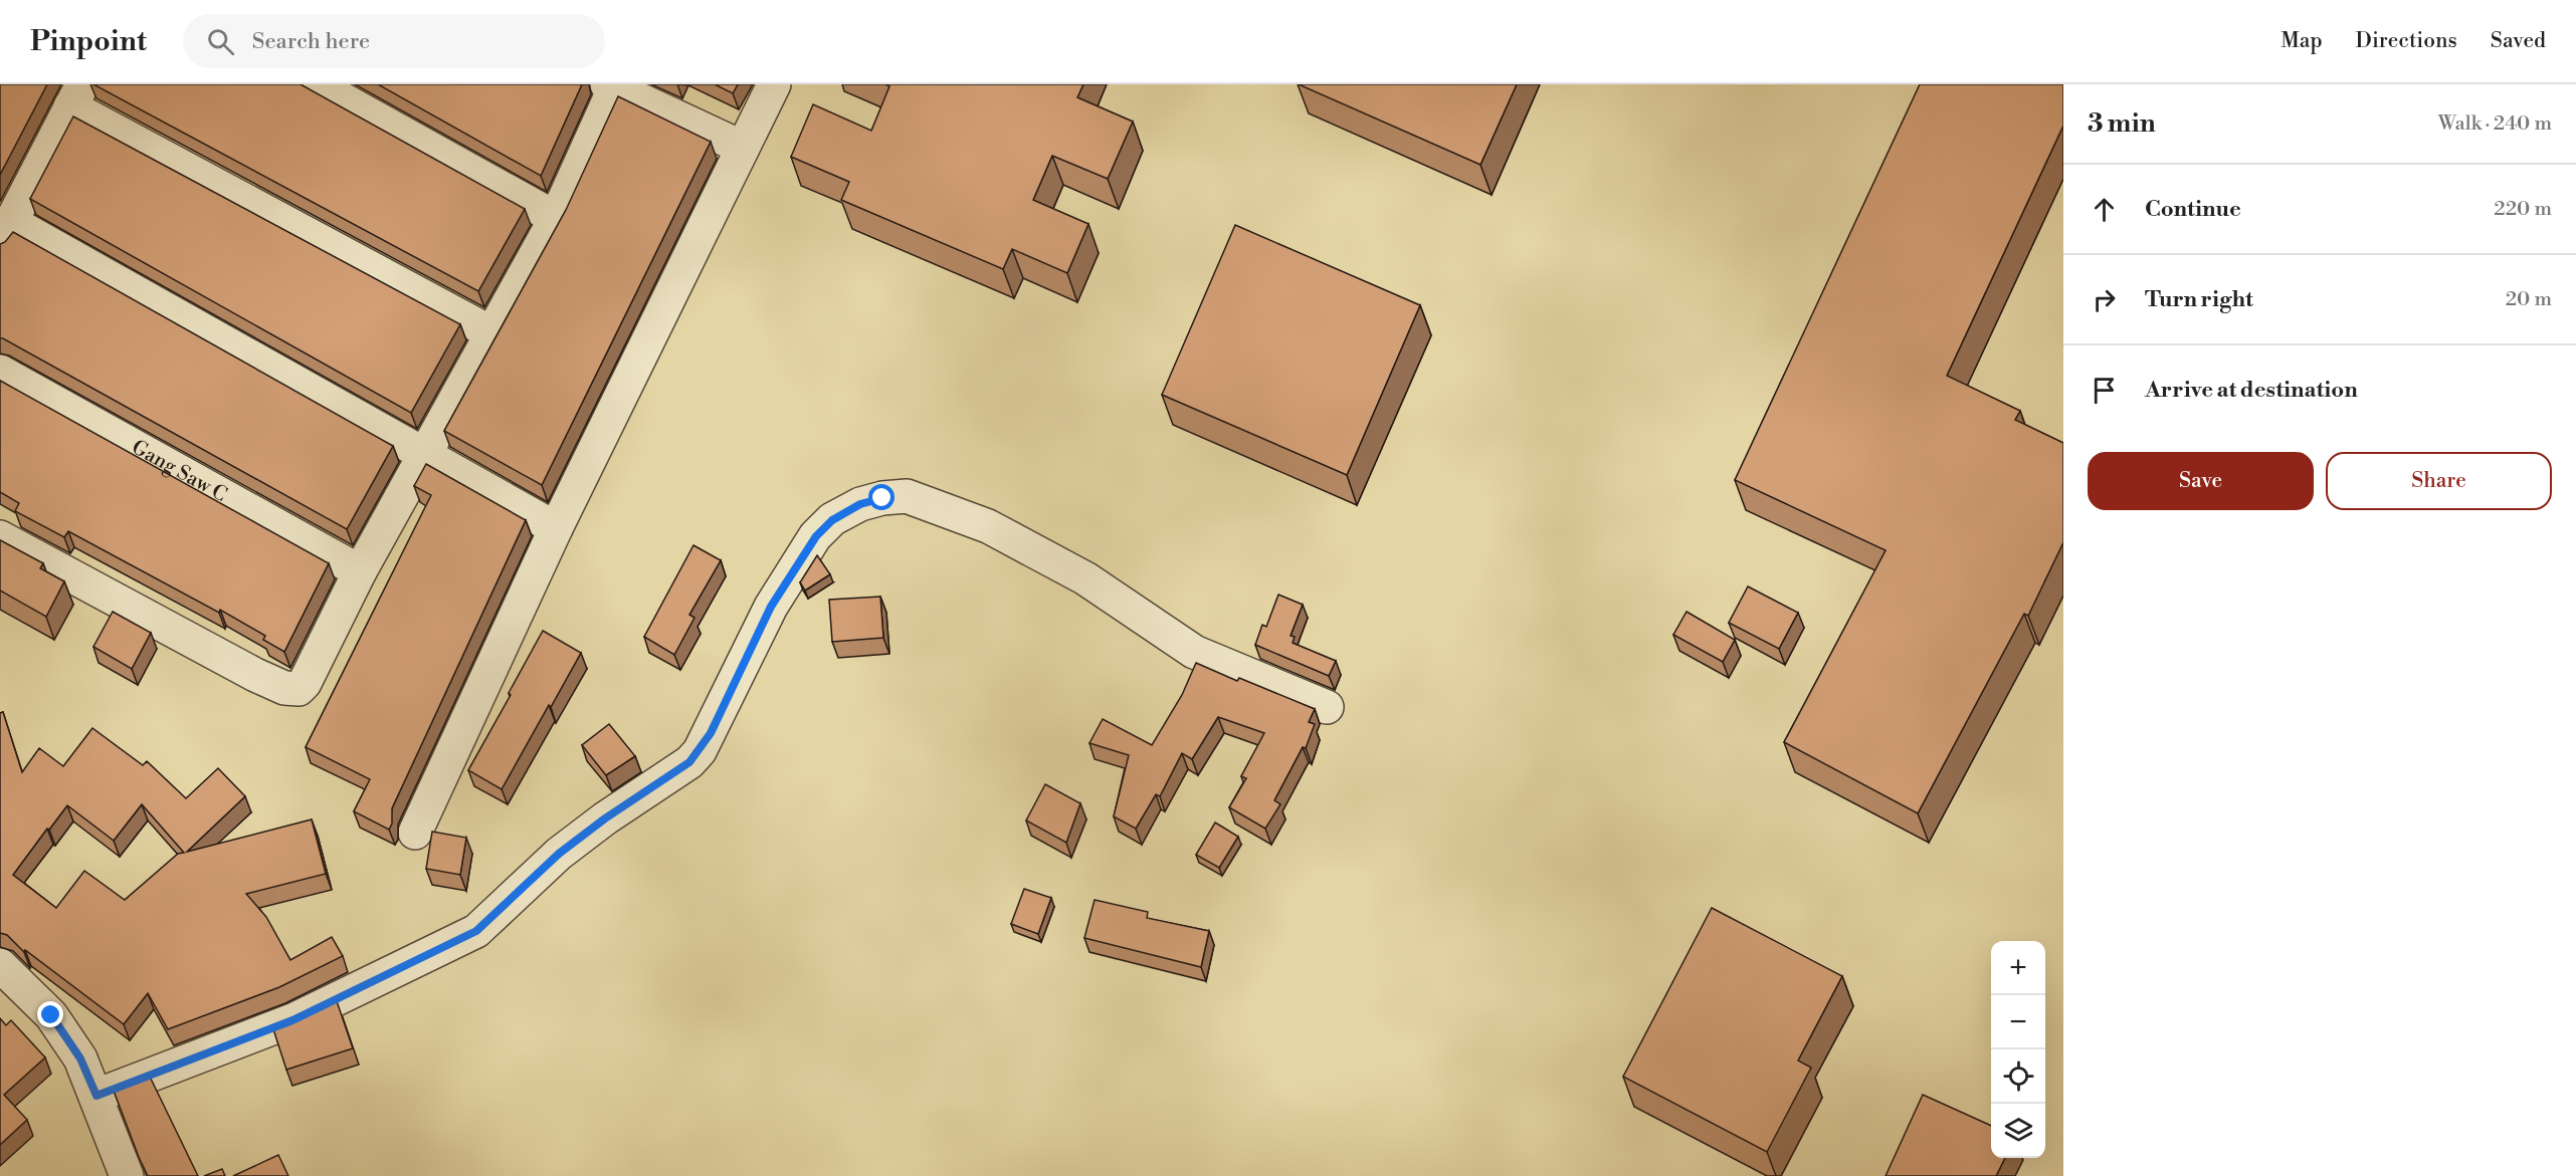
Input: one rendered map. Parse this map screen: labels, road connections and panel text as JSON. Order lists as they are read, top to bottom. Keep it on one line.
{"streets":{"street":["Gang Saw C"]},"page":{"header":"Pinpoint","search":"Search here","nav":["Map","Directions","Saved"],"heading":["3 min","Walk · 240 m"],"list":[["Continue","220 m"],["Turn right","20 m"],"Arrive at destination"],"buttons":["Save","Share"],"map_buttons":["+","−"]}}
